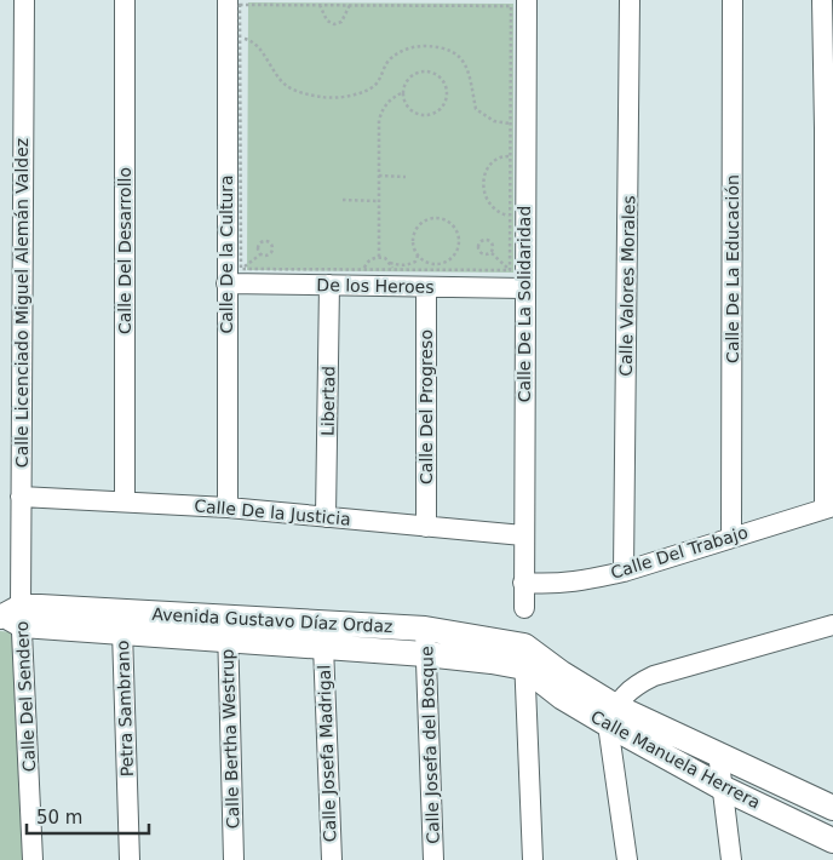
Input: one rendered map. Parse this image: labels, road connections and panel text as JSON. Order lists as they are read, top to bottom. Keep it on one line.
{"streets":{"street":["Calle Del Desarrollo","Calle De la Cultura","Calle De La Educación","De los Heroes","Calle Valores Morales","Calle Licenciado Miguel Alemán Valdez","Calle De La Solidaridad","Libertad","Calle Del Progreso","Calle De la Justicia","Calle Del Trabajo","Avenida Gustavo Díaz Ordaz","Calle Del Sendero","Petra Sambrano","Calle Bertha Westrup","Calle Josefa del Bosque","Calle Josefa Madrigal","Calle Manuela Herrera"]},"crossings":[["Calle Del Desarrollo","Calle De la Justicia"],["Calle De la Cultura","De los Heroes"],["Calle De la Cultura","Calle De la Justicia"],["Calle De La Educación","Calle Del Trabajo"],["De los Heroes","Calle De La Solidaridad"],["De los Heroes","Libertad"],["De los Heroes","Calle Del Progreso"],["Calle Valores Morales","Calle Del Trabajo"],["Calle Licenciado Miguel Alemán Valdez","Calle De la Justicia"],["Calle Licenciado Miguel Alemán Valdez","Avenida Gustavo Díaz Ordaz"],["Calle Licenciado Miguel Alemán Valdez","Calle Del Sendero"],["Calle De La Solidaridad","Calle De la Justicia"],["Calle De La Solidaridad","Calle Del Trabajo"],["Libertad","Calle De la Justicia"],["Calle Del Progreso","Calle De la Justicia"],["Avenida Gustavo Díaz Ordaz","Calle Del Sendero"],["Avenida Gustavo Díaz Ordaz","Petra Sambrano"],["Avenida Gustavo Díaz Ordaz","Calle Bertha Westrup"],["Avenida Gustavo Díaz Ordaz","Calle Josefa del Bosque"],["Avenida Gustavo Díaz Ordaz","Calle Josefa Madrigal"],["Avenida Gustavo Díaz Ordaz","Calle Manuela Herrera"]],"scale_bar":"50 m"}
